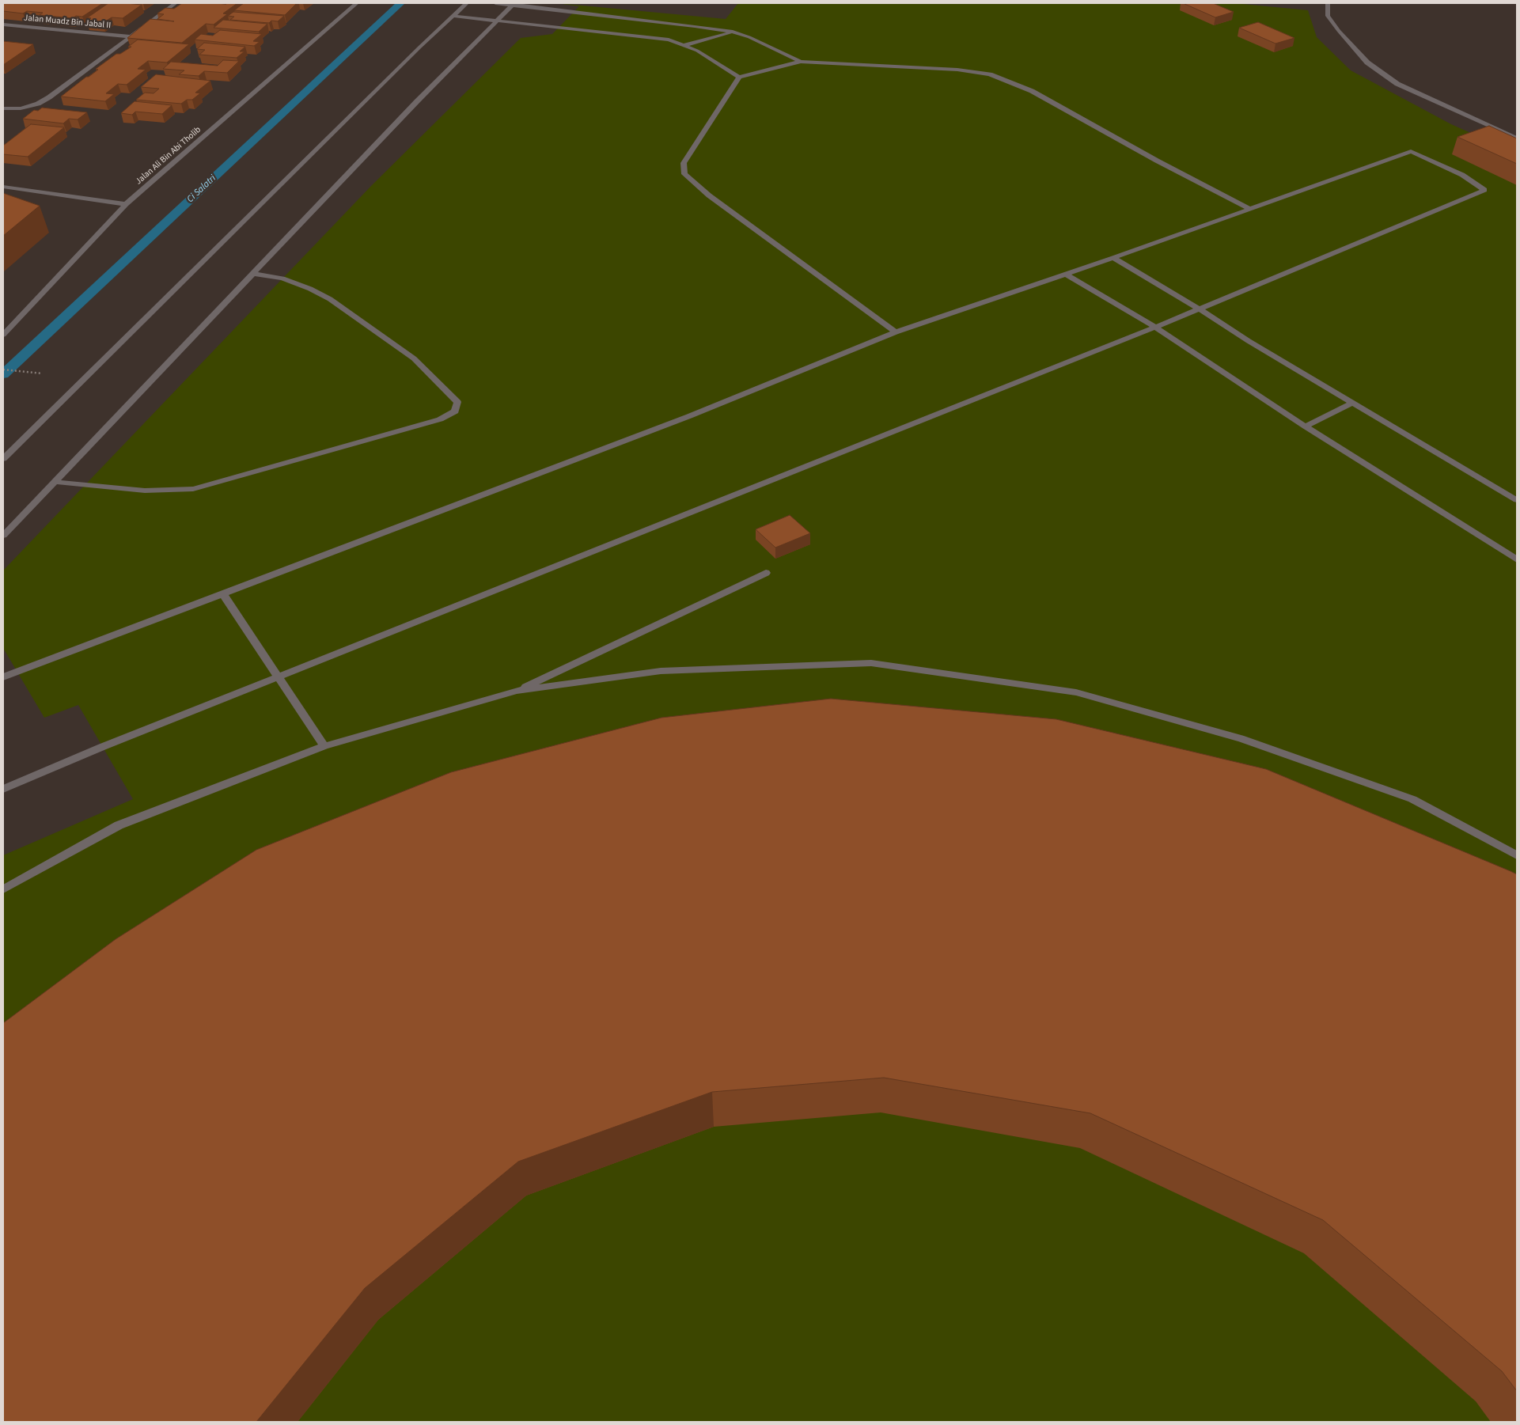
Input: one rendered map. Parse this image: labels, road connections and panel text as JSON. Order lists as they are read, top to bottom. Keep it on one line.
{"streets":{"street":["Jalan Muadz Bin Jabal II","Jalan Ali Bin Abi Tholib"]},"water":["Ci Salatri"]}
